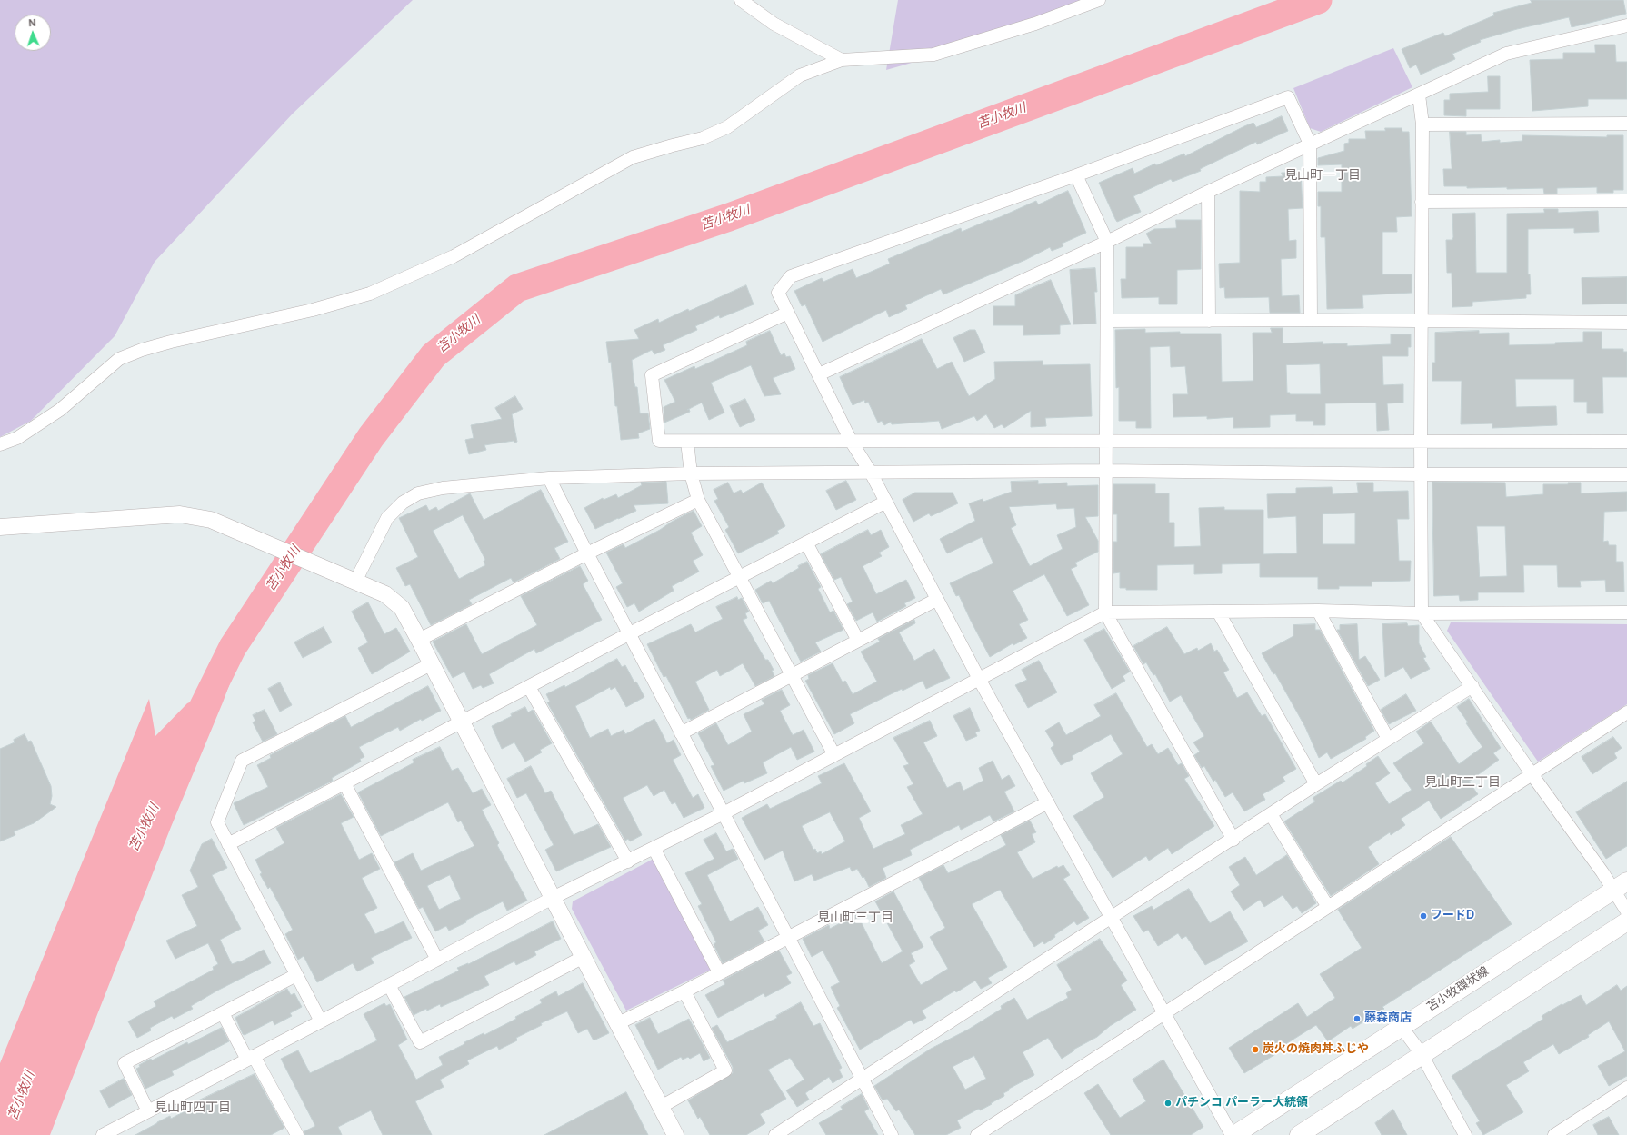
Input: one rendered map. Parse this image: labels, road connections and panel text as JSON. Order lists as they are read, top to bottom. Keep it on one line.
{"streets":{"main road":["苫小牧環状線"]},"districts":["見山町一丁目","見山町二丁目","見山町三丁目","見山町四丁目"],"water":["苫小牧川"],"places":["フードD","藤森商店","炭火の焼肉丼ふじや","パチンコ パーラー大統領"],"north":"top"}
